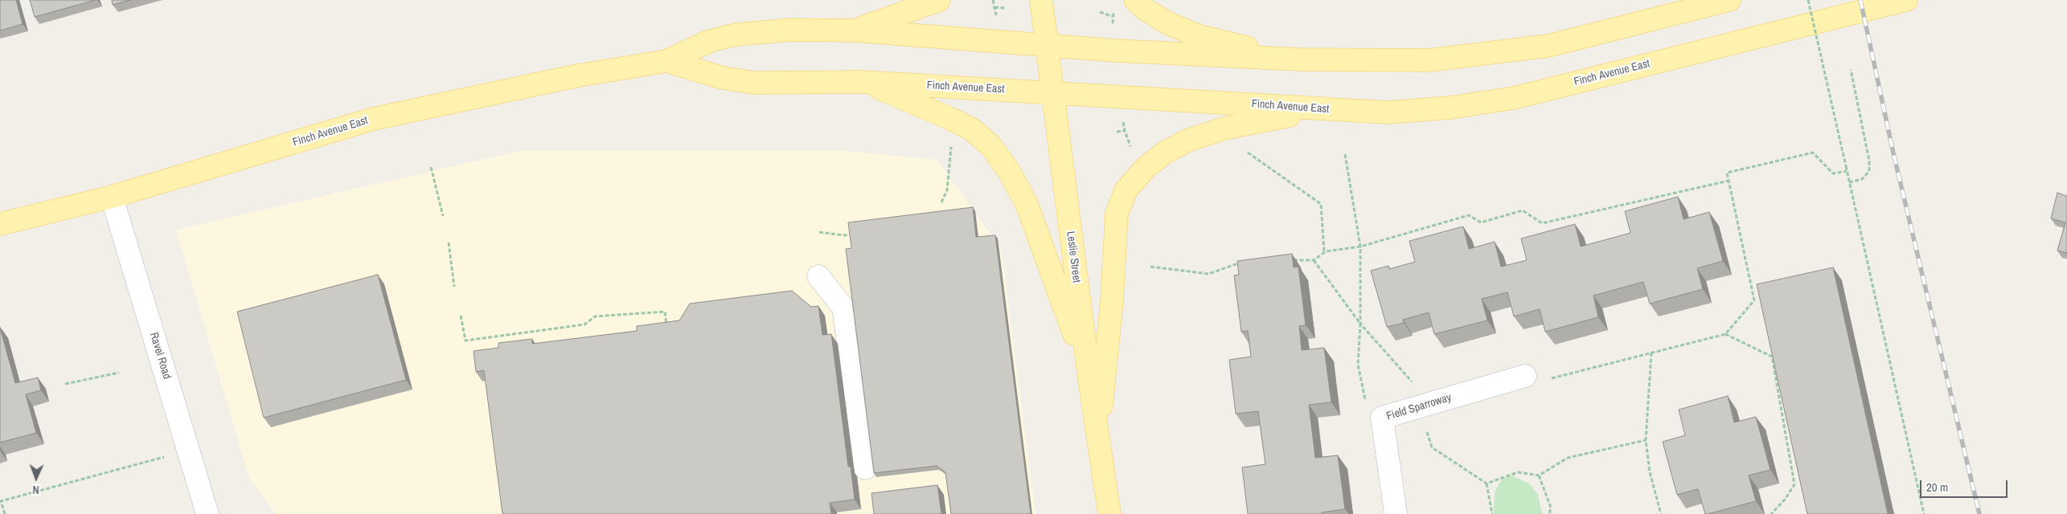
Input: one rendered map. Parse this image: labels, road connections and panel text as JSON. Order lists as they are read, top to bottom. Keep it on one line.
{"streets":{"main road":["Finch Avenue East","Leslie Street"],"street":["Ravel Road","Field Sparroway"]},"crossings":[["Finch Avenue East","Leslie Street"],["Finch Avenue East","Ravel Road"]],"scale_bar":"20 m","north":"bottom"}
